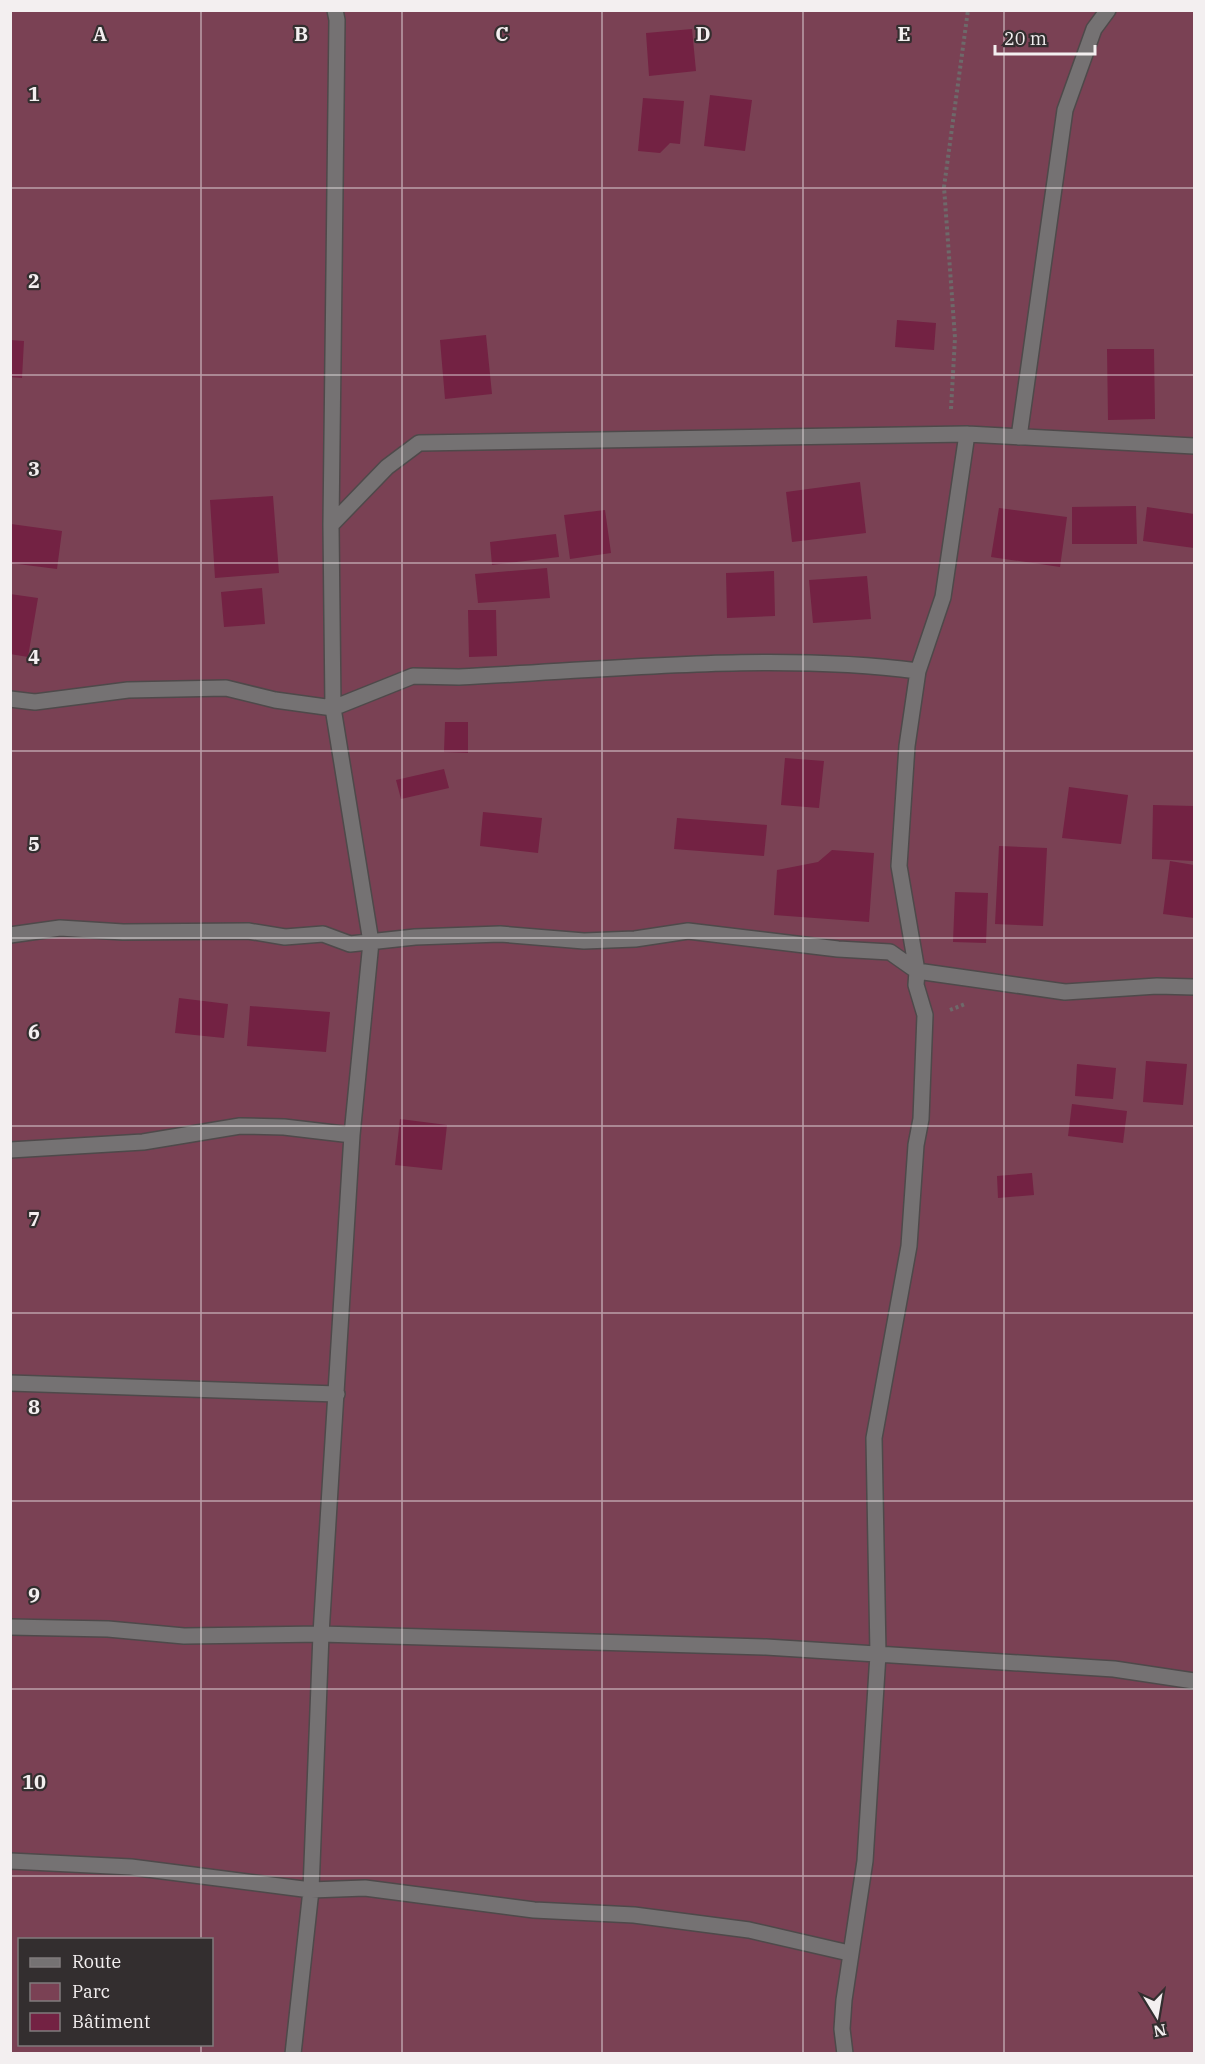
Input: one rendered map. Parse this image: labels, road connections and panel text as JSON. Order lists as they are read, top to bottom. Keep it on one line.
{"legend":["Route","Parc","Bâtiment"],"scale_bar":"20 m","north":"bottom","grid":{"columns":["A","B","C","D","E"],"rows":["1","2","3","4","5","6","7","8","9","10"]}}
